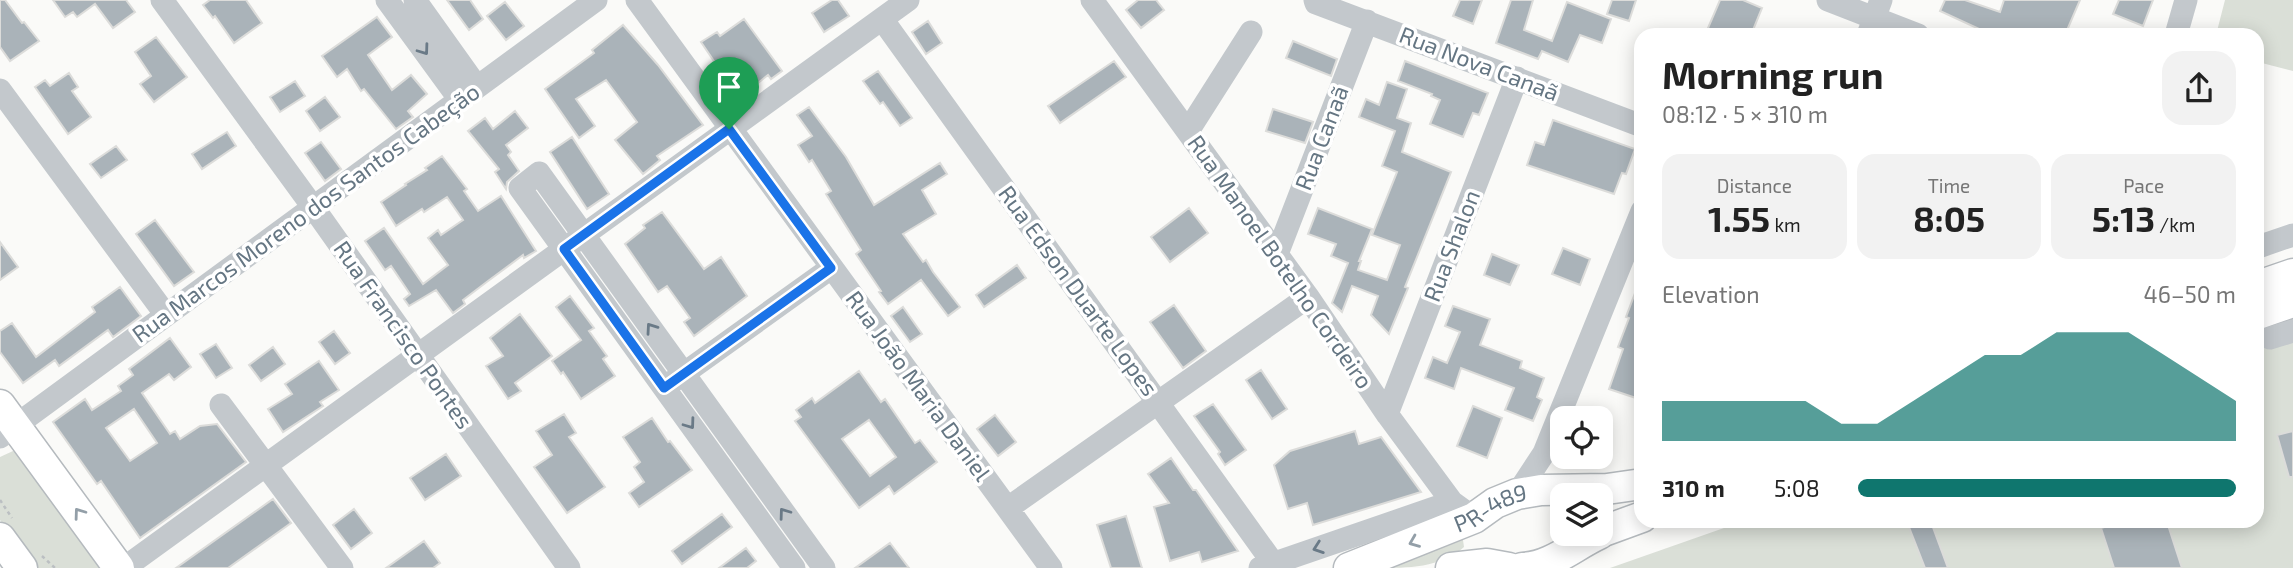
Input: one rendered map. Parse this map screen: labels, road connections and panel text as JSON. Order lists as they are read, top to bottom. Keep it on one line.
{"streets":{"main road":["PR-489"],"street":["Rua Nova Canaã","Rua Canaã","Rua Marcos Moreno dos Santos Cabeção","Rua Shalon","Rua Manoel Botelho Cordeiro","Rua Edson Duarte Lopes","Rua Francisco Pontes","Rua João Maria Daniel"]},"crossings":[["Rua Nova Canaã","Rua Canaã"],["Rua Nova Canaã","Rua Shalon"],["Rua Canaã","Rua Manoel Botelho Cordeiro"],["Rua Marcos Moreno dos Santos Cabeção","Rua Francisco Pontes"],["Rua Shalon","Rua Manoel Botelho Cordeiro"],["Rua Manoel Botelho Cordeiro","PR-489"]],"page":{"heading":["Morning run","08:12 · 5 × 310 m"],"stats":[["Distance","1.55 km"],["Time","8:05"],["Pace","5:13 /km"]],"chart":["Elevation","46–50 m"],"list":[{"name":"310 m","note":"5:08"}]}}
